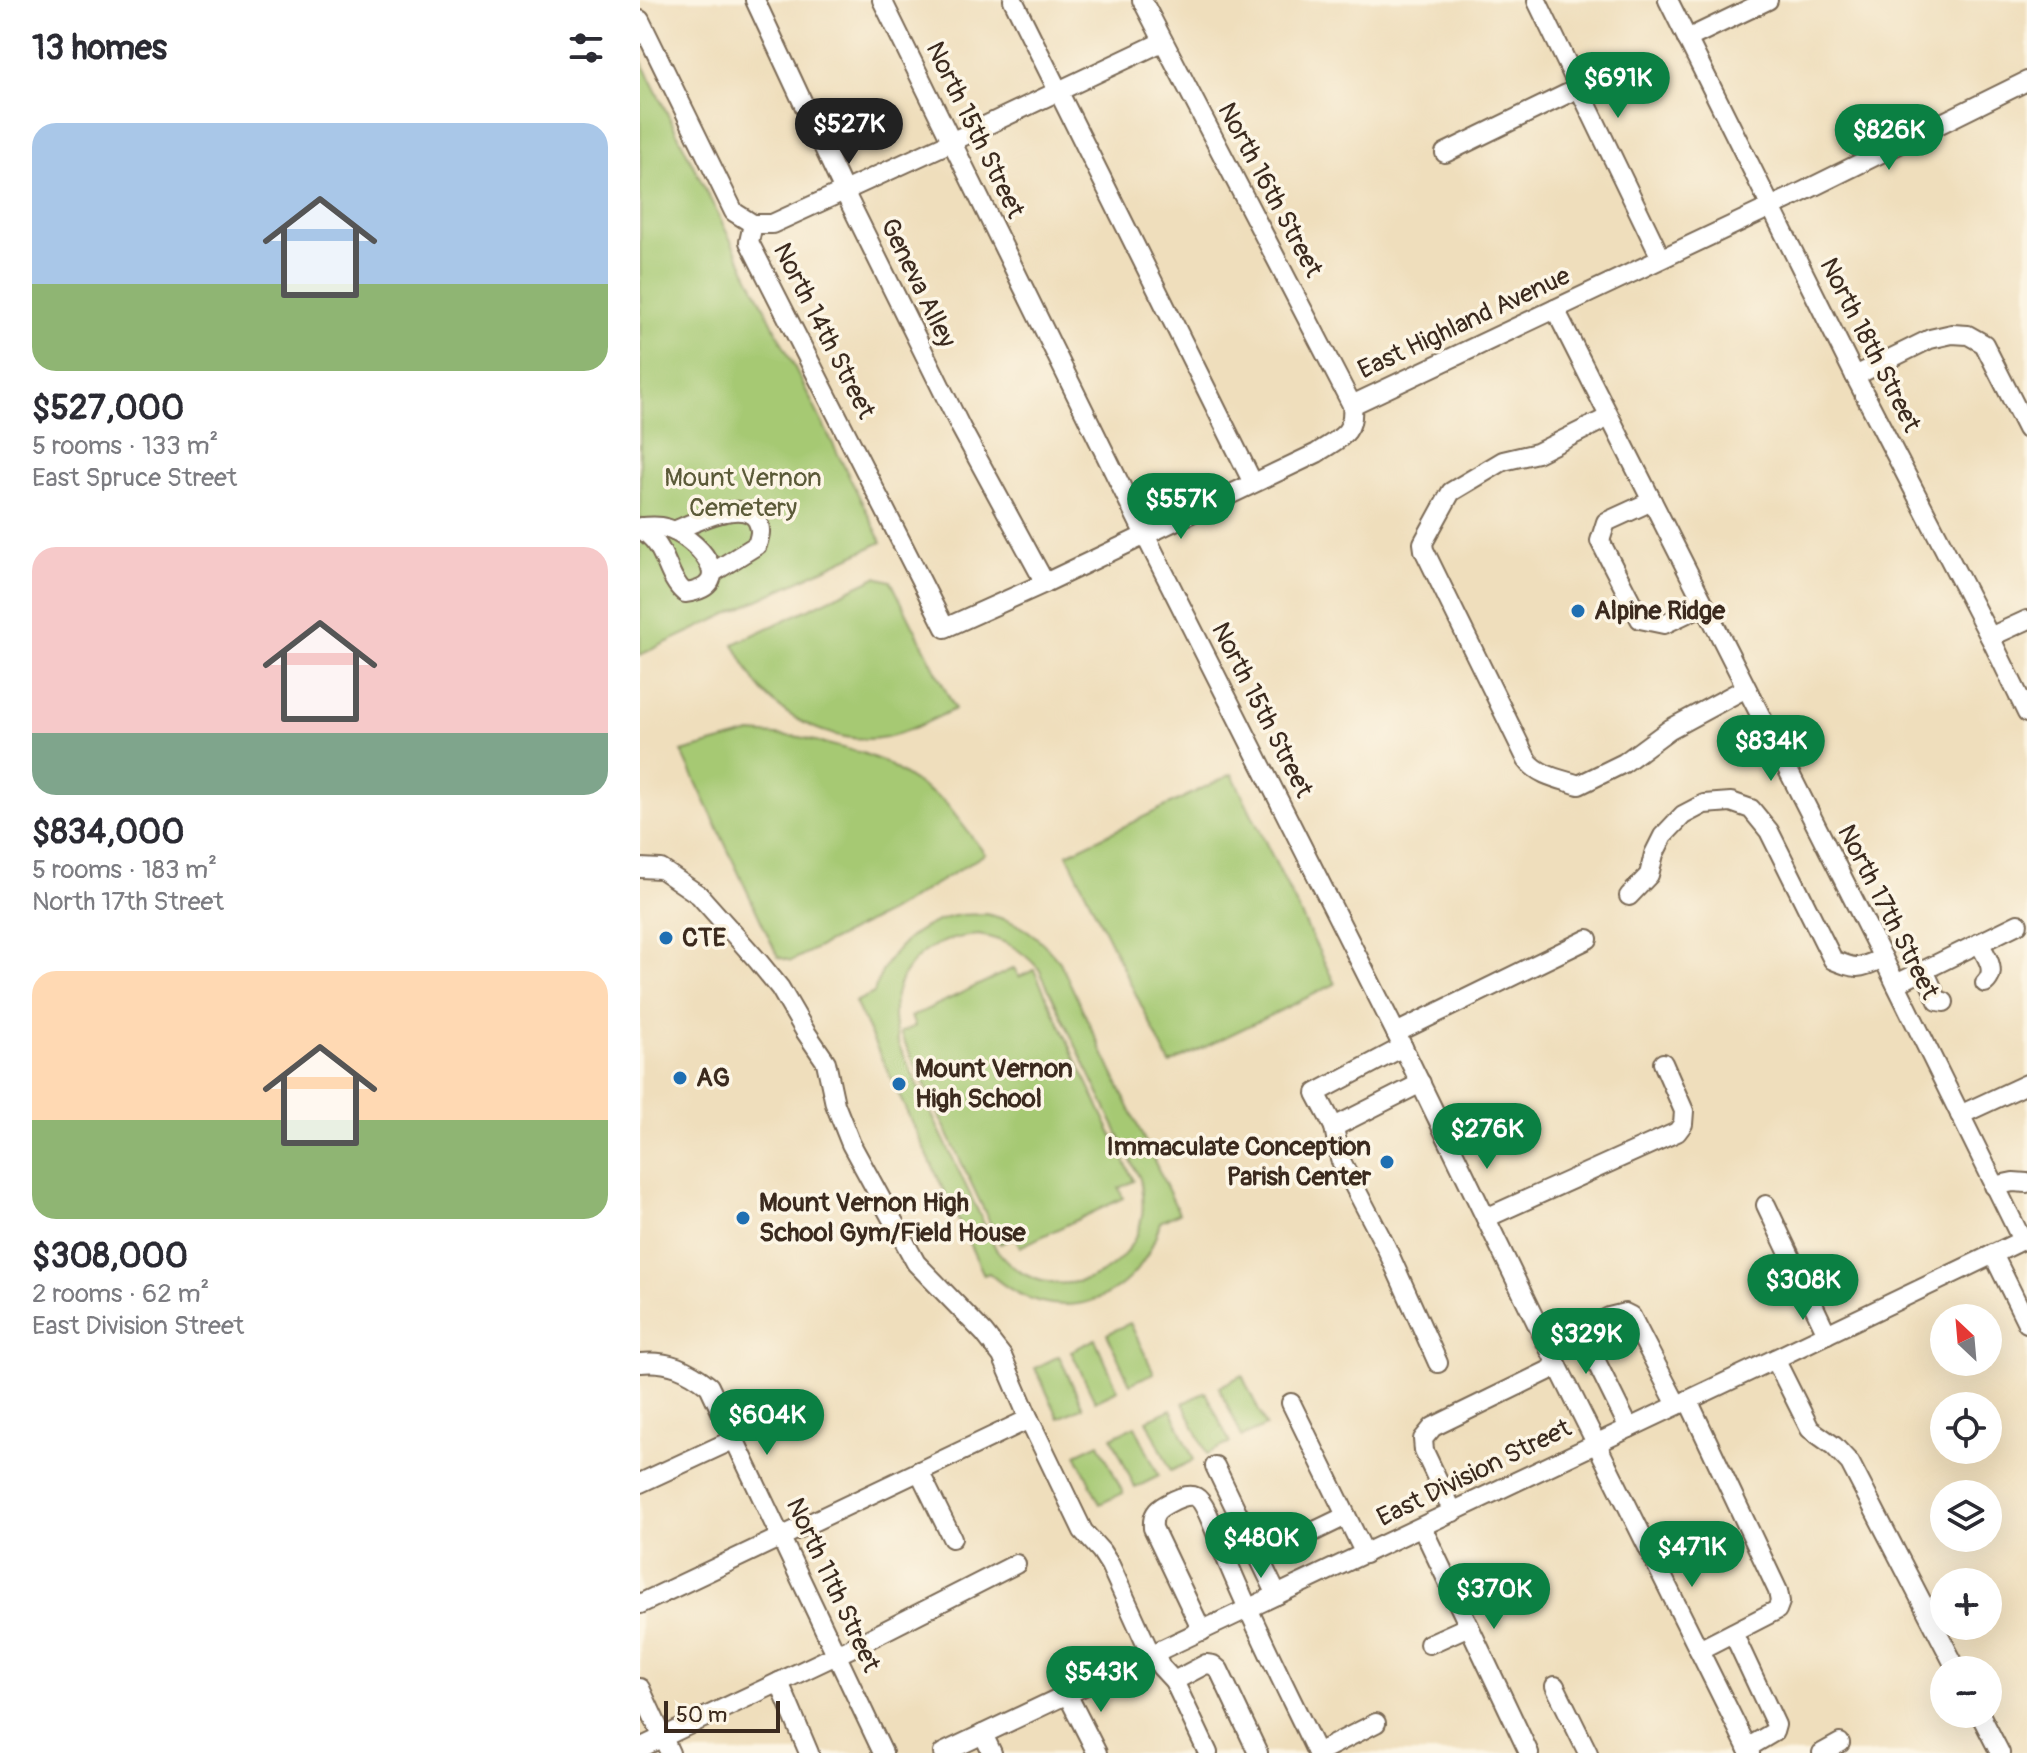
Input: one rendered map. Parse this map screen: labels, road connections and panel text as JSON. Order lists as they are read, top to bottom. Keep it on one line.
{"streets":{"street":["North 15th Street","North 16th Street","Geneva Alley","East Highland Avenue","North 14th Street","North 18th Street","North 17th Street","East Division Street","North 11th Street"]},"crossings":[["North 15th Street","East Highland Avenue"],["North 15th Street","East Division Street"],["North 16th Street","East Highland Avenue"],["Geneva Alley","East Highland Avenue"],["East Highland Avenue","North 14th Street"],["East Highland Avenue","North 18th Street"],["East Highland Avenue","North 17th Street"],["North 17th Street","East Division Street"]],"parks":["Mount Vernon Cemetery"],"places":["Alpine Ridge","CTE","AG","Mount Vernon High School","Immaculate Conception Parish Center","Mount Vernon High School Gym/Field House"],"scale_bar":"50 m","north":"top left","page":{"heading":"13 homes","price":["$691K","$527K","$826K","$557K","$834K","$276K","$308K","$329K","$604K","$480K","$471K","$370K","$543K"],"list":[{"name":"$527,000","note":"5 rooms · 133 m² · East Spruce Street"},{"name":"$834,000","note":"5 rooms · 183 m² · North 17th Street"},{"name":"$308,000","note":"2 rooms · 62 m² · East Division Street"}],"map_buttons":["+","−"],"scale":"50 m"}}
